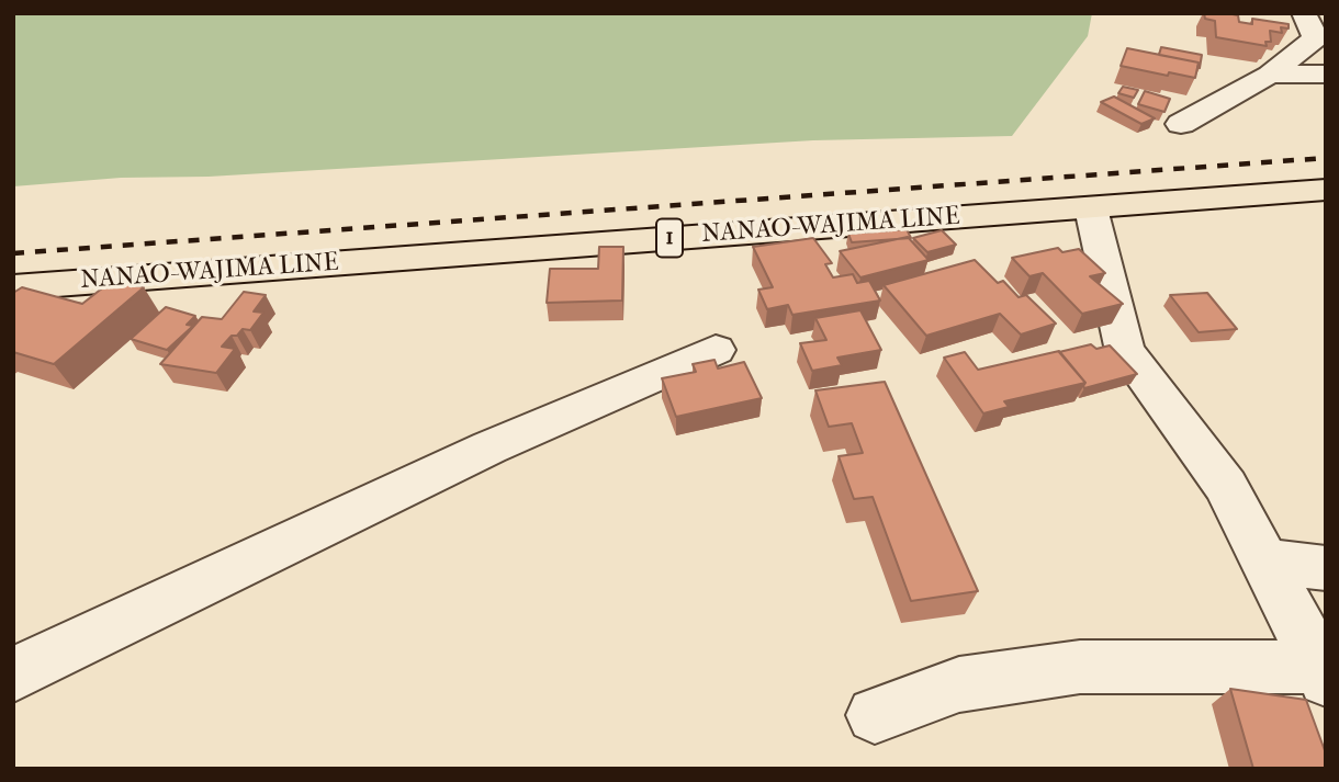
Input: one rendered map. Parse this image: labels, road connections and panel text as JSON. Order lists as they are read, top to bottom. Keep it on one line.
{"streets":{"main road":["NANAO-WAJIMA LINE","1"]}}
